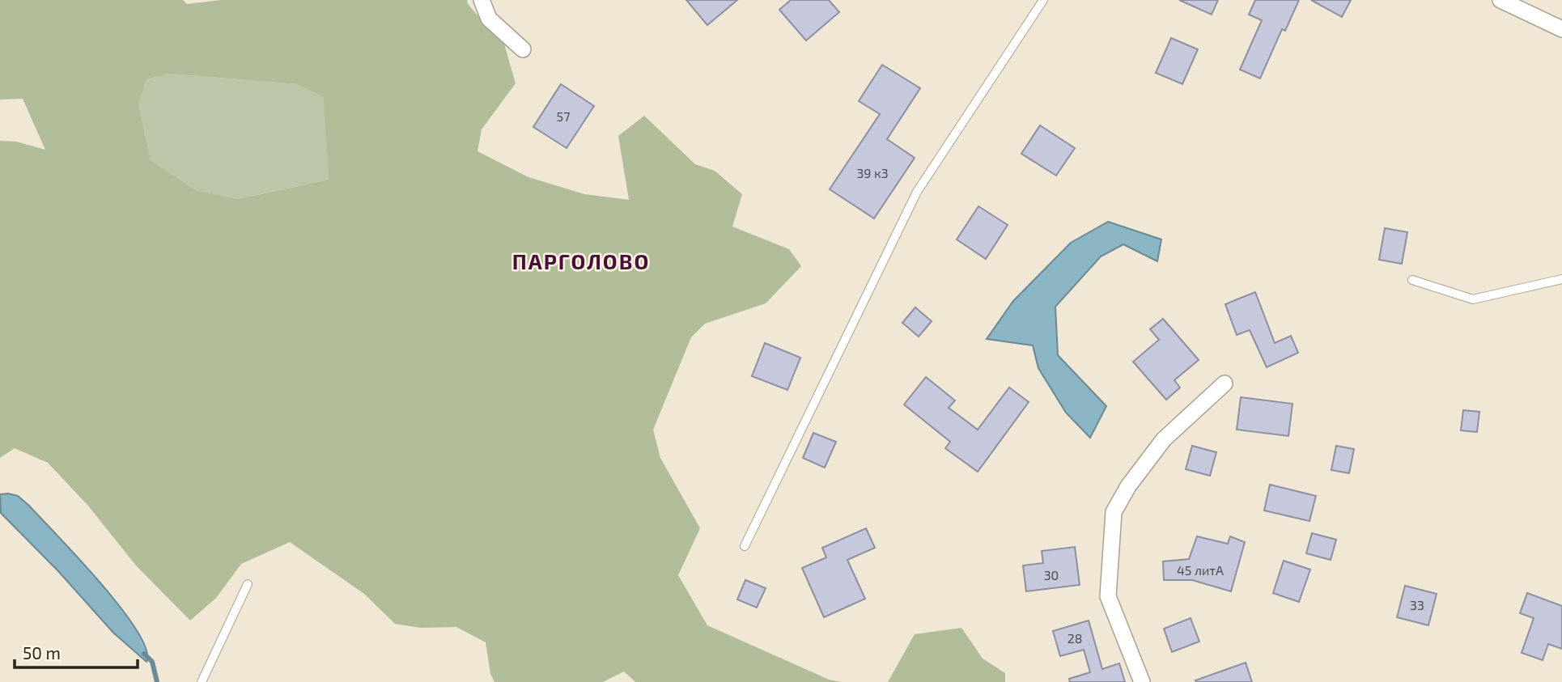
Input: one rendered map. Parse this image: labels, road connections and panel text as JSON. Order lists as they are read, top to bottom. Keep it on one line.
{"districts":["ПАРГОЛОВО"],"house_numbers":["57","39 к3","45 литА","30","33","28"],"scale_bar":"50 m"}
